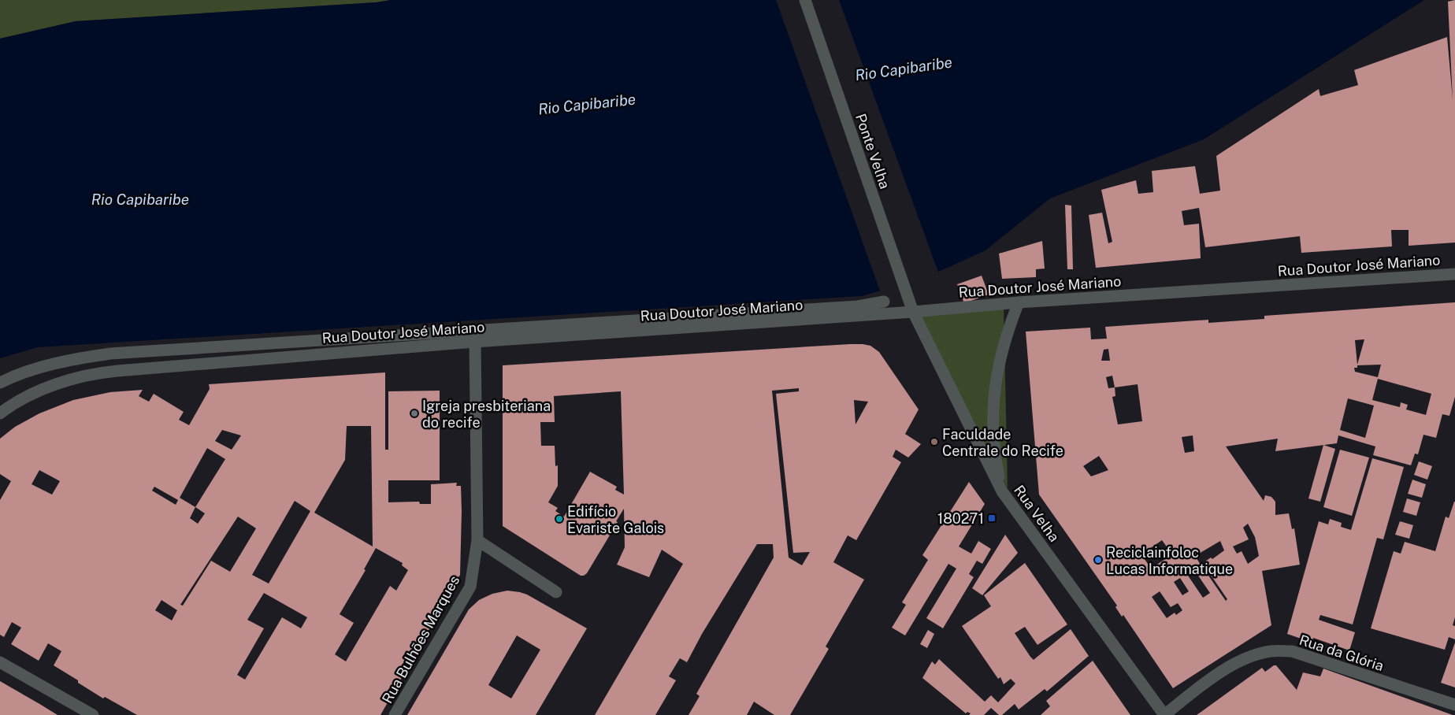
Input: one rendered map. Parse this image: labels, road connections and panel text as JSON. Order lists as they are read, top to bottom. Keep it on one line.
{"streets":{"street":["Ponte Velha","Rua Doutor José Mariano","Rua Velha","Rua Bulhões Marques","Rua da Glória"]},"crossings":[["Ponte Velha","Rua Doutor José Mariano"],["Ponte Velha","Rua Velha"],["Rua Doutor José Mariano","Rua Velha"],["Rua Doutor José Mariano","Rua Bulhões Marques"],["Rua Velha","Rua da Glória"]],"water":["Rio Capibaribe"],"places":{"other":["Igreja presbiteriana do recife","Faculdade Centrale do Recife","Edifício Evariste Galois","Reciclainfoloc Lucas Informatique"],"transit":["180271"]}}
